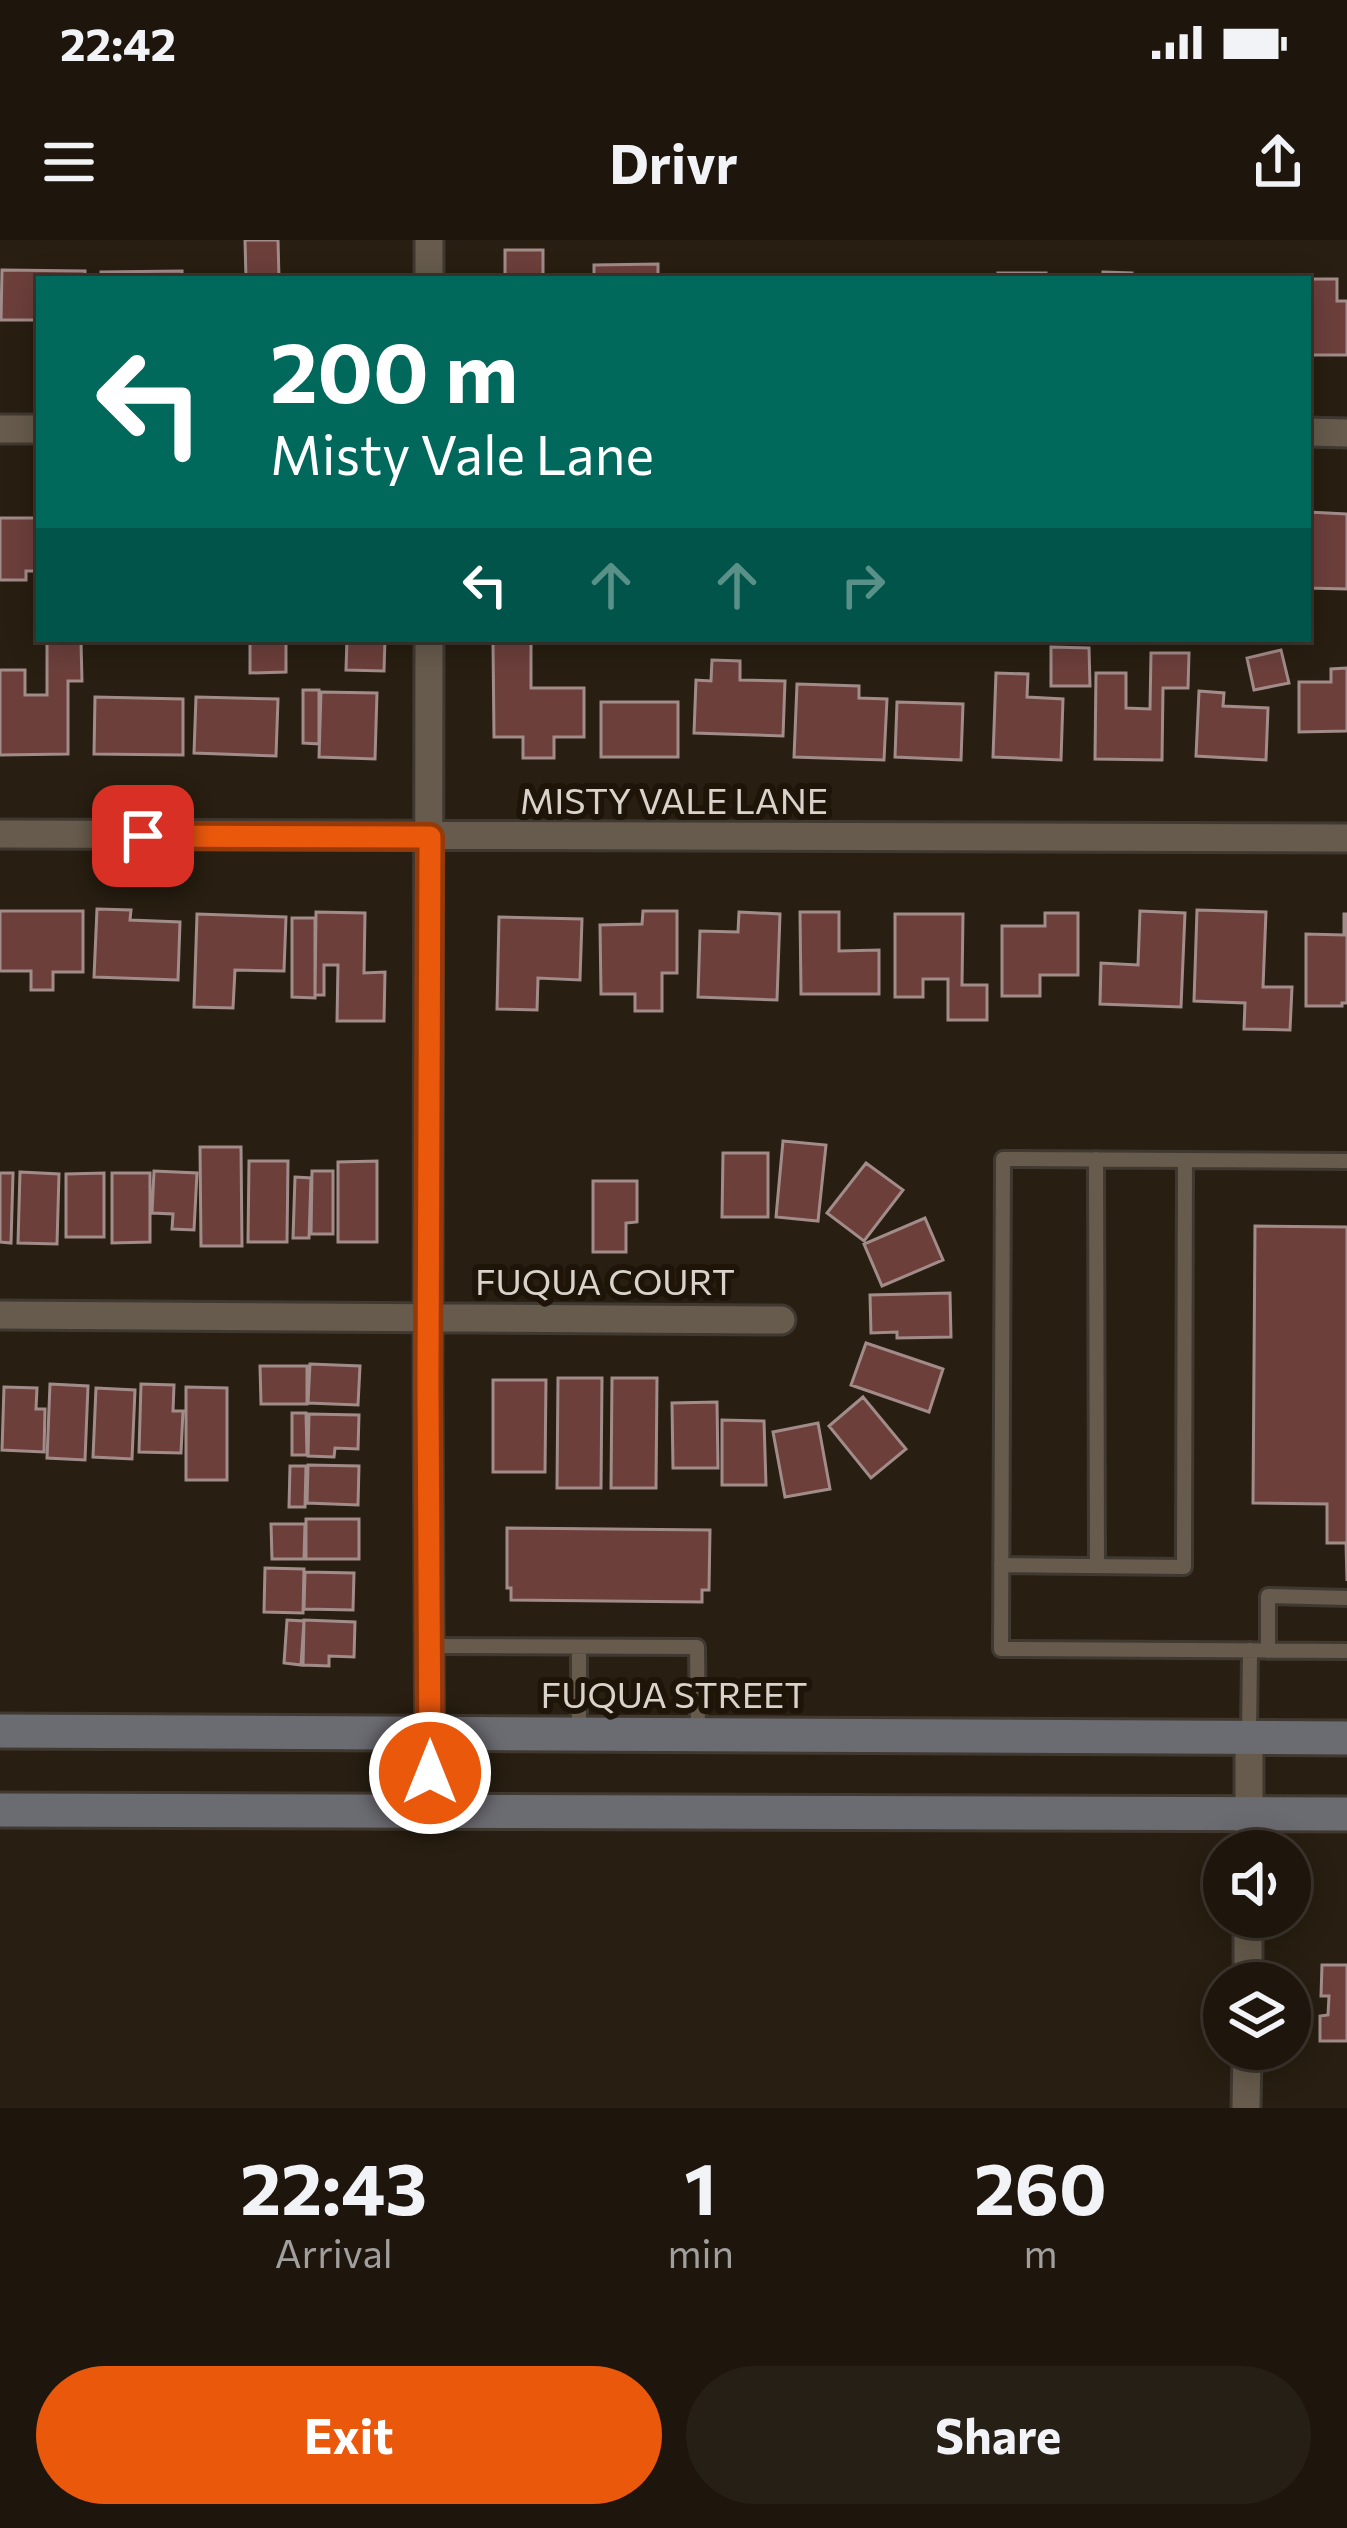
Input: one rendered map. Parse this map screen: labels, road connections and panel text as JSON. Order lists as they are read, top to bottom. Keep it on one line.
{"streets":{"main road":["FUQUA STREET"],"street":["MISTY VALE LANE","FUQUA COURT"]},"page":{"status":"22:42","header":"Drivr","turn":["200 m","Misty Vale Lane"],"eta":["22:43","Arrival","1","min","260","m"],"buttons":["Exit","Share"]}}
